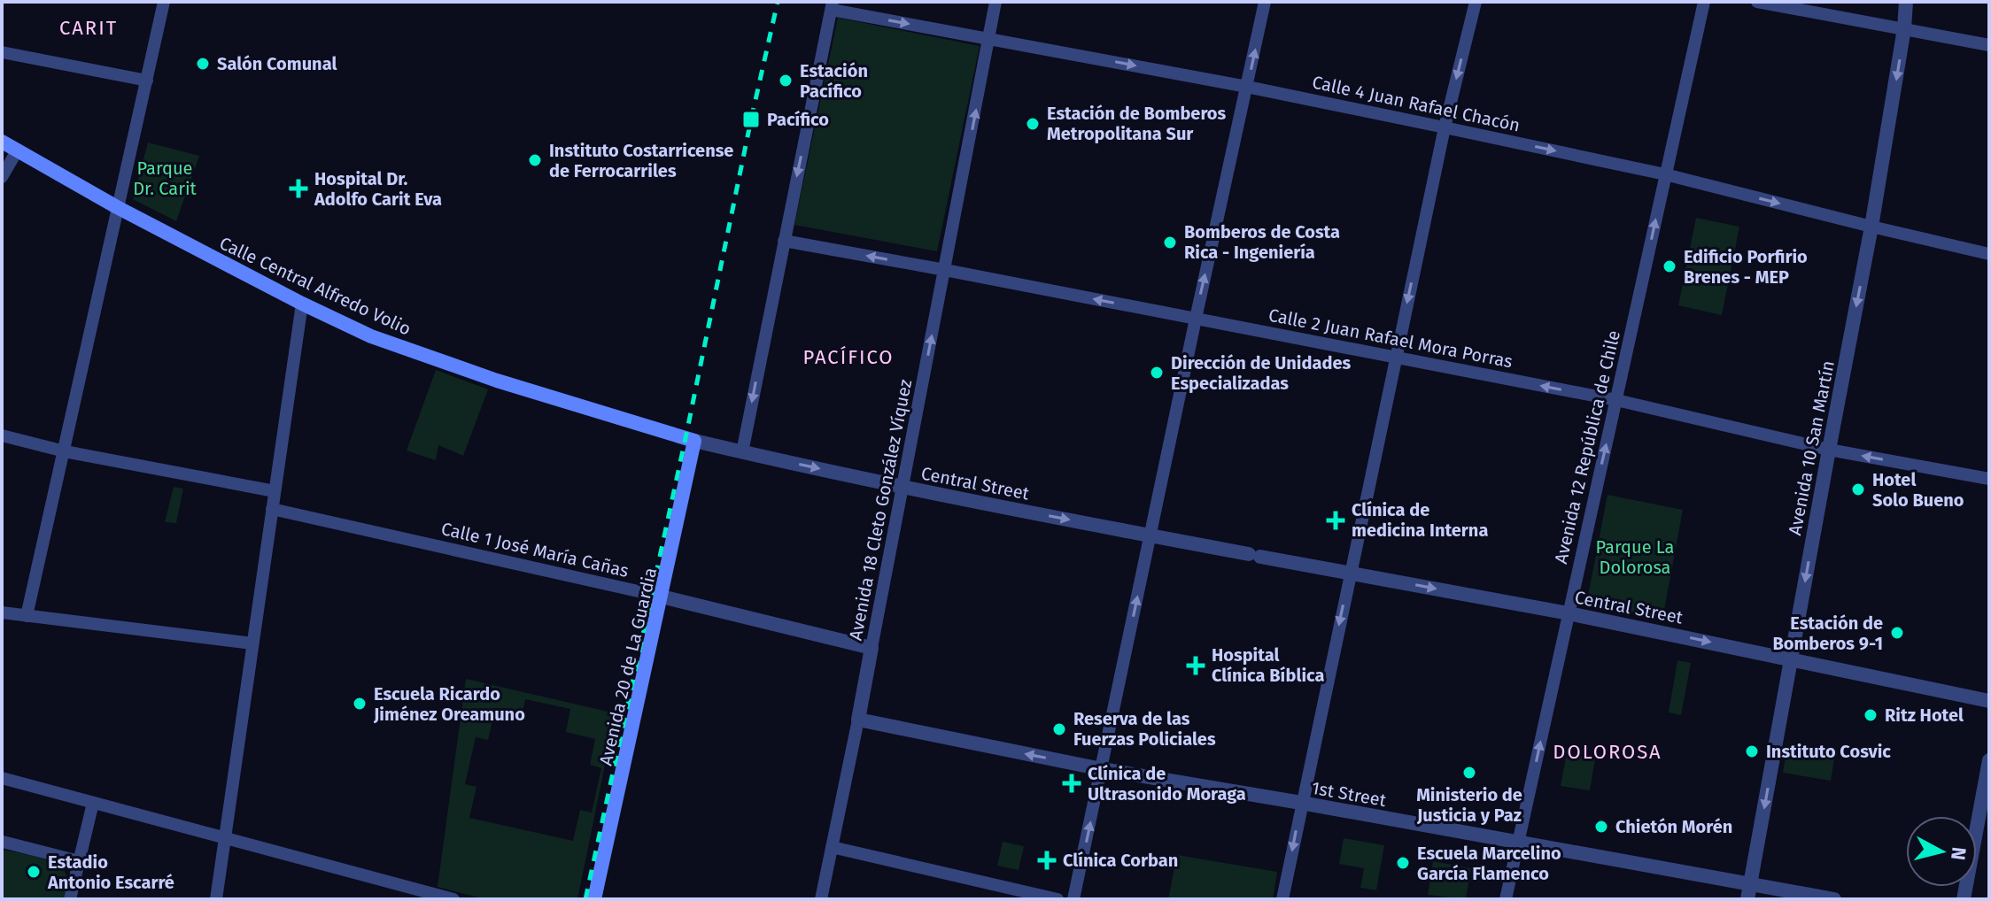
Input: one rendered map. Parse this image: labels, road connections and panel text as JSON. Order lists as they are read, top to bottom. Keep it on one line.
{"streets":{"main road":["Calle Central Alfredo Volio","Avenida 20 de La Guardia"],"street":["Calle 4 Juan Rafael Chacón","Calle 2 Juan Rafael Mora Porras","Avenida 12 República de Chile","Avenida 10 San Martín","Central Street","Avenida 18 Cleto González Víquez","Calle 1 José María Cañas","1st Street"]},"crossings":[["Calle 4 Juan Rafael Chacón","Avenida 12 República de Chile"],["Calle 4 Juan Rafael Chacón","Avenida 10 San Martín"],["Calle 4 Juan Rafael Chacón","Avenida 18 Cleto González Víquez"],["Calle Central Alfredo Volio","Central Street"],["Calle Central Alfredo Volio","Avenida 20 de La Guardia"],["Calle 2 Juan Rafael Mora Porras","Avenida 12 República de Chile"],["Calle 2 Juan Rafael Mora Porras","Avenida 10 San Martín"],["Calle 2 Juan Rafael Mora Porras","Avenida 18 Cleto González Víquez"],["Avenida 12 República de Chile","Central Street"],["Avenida 12 República de Chile","1st Street"],["Avenida 10 San Martín","Central Street"],["Avenida 10 San Martín","1st Street"],["Central Street","Avenida 18 Cleto González Víquez"],["Central Street","Avenida 20 de La Guardia"],["Avenida 18 Cleto González Víquez","Calle 1 José María Cañas"],["Avenida 18 Cleto González Víquez","1st Street"],["Calle 1 José María Cañas","Avenida 20 de La Guardia"]],"one_way":["Calle 4 Juan Rafael Chacón","Calle 2 Juan Rafael Mora Porras","Avenida 12 República de Chile","Avenida 10 San Martín","Central Street","Avenida 18 Cleto González Víquez"],"districts":["CARIT","PACÍFICO","DOLOROSA"],"parks":["Parque Dr. Carit","Parque La Dolorosa"],"places":{"other":["Salón Comunal","Estación Pacífico","Estación de Bomberos Metropolitana Sur","Instituto Costarricense de Ferrocarriles","Bomberos de Costa Rica - Ingeniería","Edificio Porfirio Brenes - MEP","Dirección de Unidades Especializadas","Hotel Solo Bueno","Estación de Bomberos 9-1","Escuela Ricardo Jiménez Oreamuno","Ritz Hotel","Reserva de las Fuerzas Policiales","Instituto Cosvic","Ministerio de Justicia y Paz","Chietón Morén","Escuela Marcelino García Flamenco","Estadio Antonio Escarré"],"transit":["Pacífico"],"health":["Hospital Dr. Adolfo Carit Eva","Clínica de medicina Interna","Hospital Clínica Bíblica","Clínica de Ultrasonido Moraga","Clínica Corban"]},"north":"right"}
